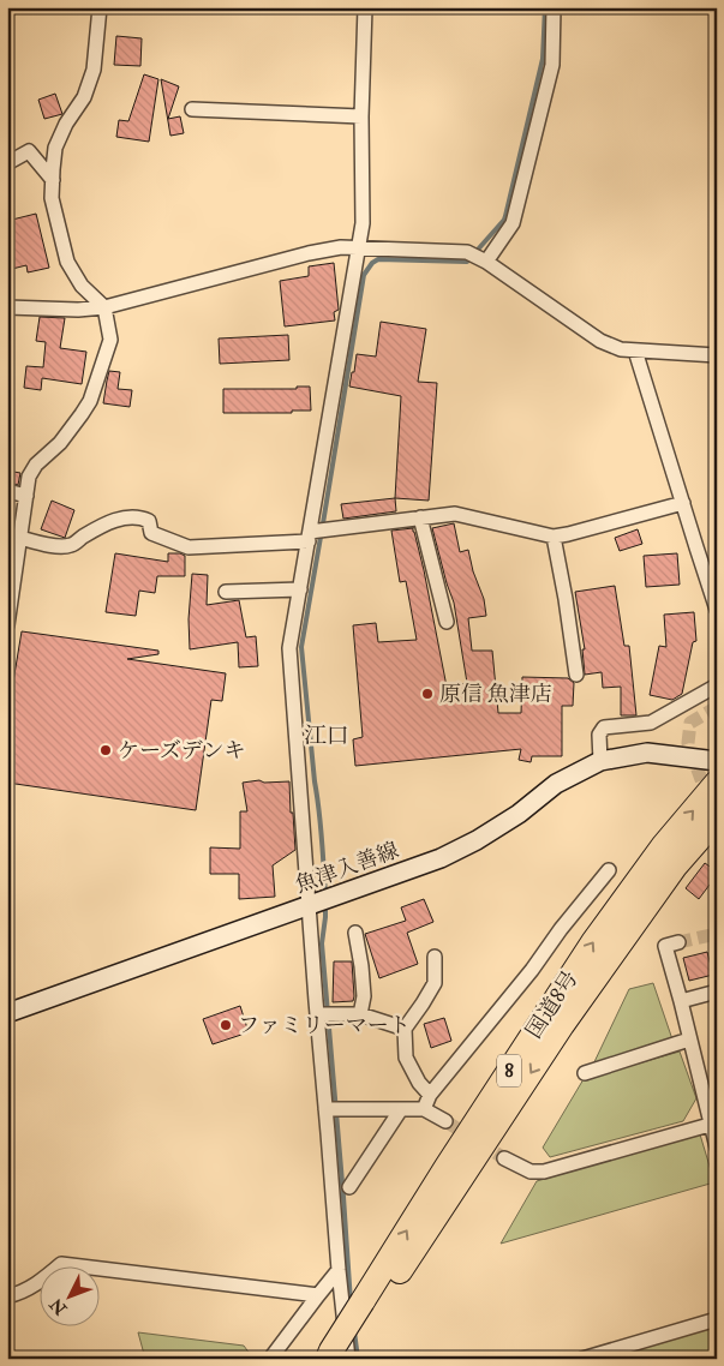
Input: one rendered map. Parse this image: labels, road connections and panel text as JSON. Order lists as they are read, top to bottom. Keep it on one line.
{"streets":{"highway":["国道8号","8"],"main road":["魚津入善線"]},"districts":["江口"],"places":["原信 魚津店","ケーズデンキ","ファミリーマート"],"north":"bottom left"}
